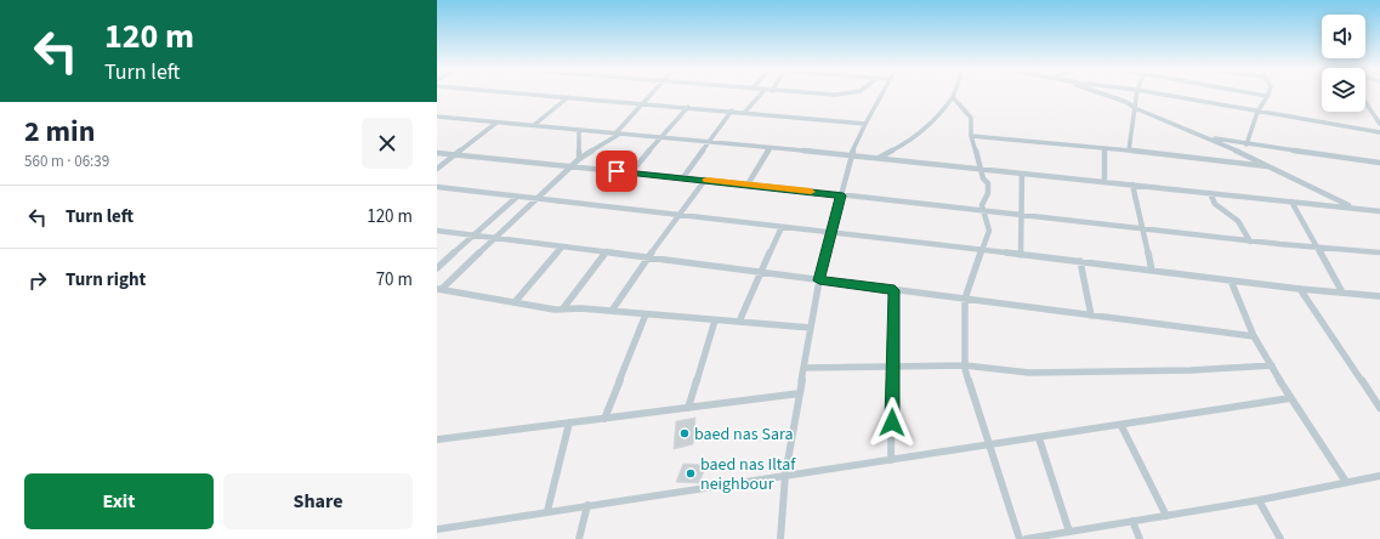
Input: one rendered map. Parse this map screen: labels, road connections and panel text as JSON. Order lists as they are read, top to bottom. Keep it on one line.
{"places":["baed nas Sara","baed nas Iltaf neighbour"],"page":{"turn":["120 m","Turn left"],"heading":["2 min","560 m · 06:39"],"list":[{"name":"Turn left","value":"120 m"},{"name":"Turn right","value":"70 m"}],"buttons":["Exit","Share"]}}
